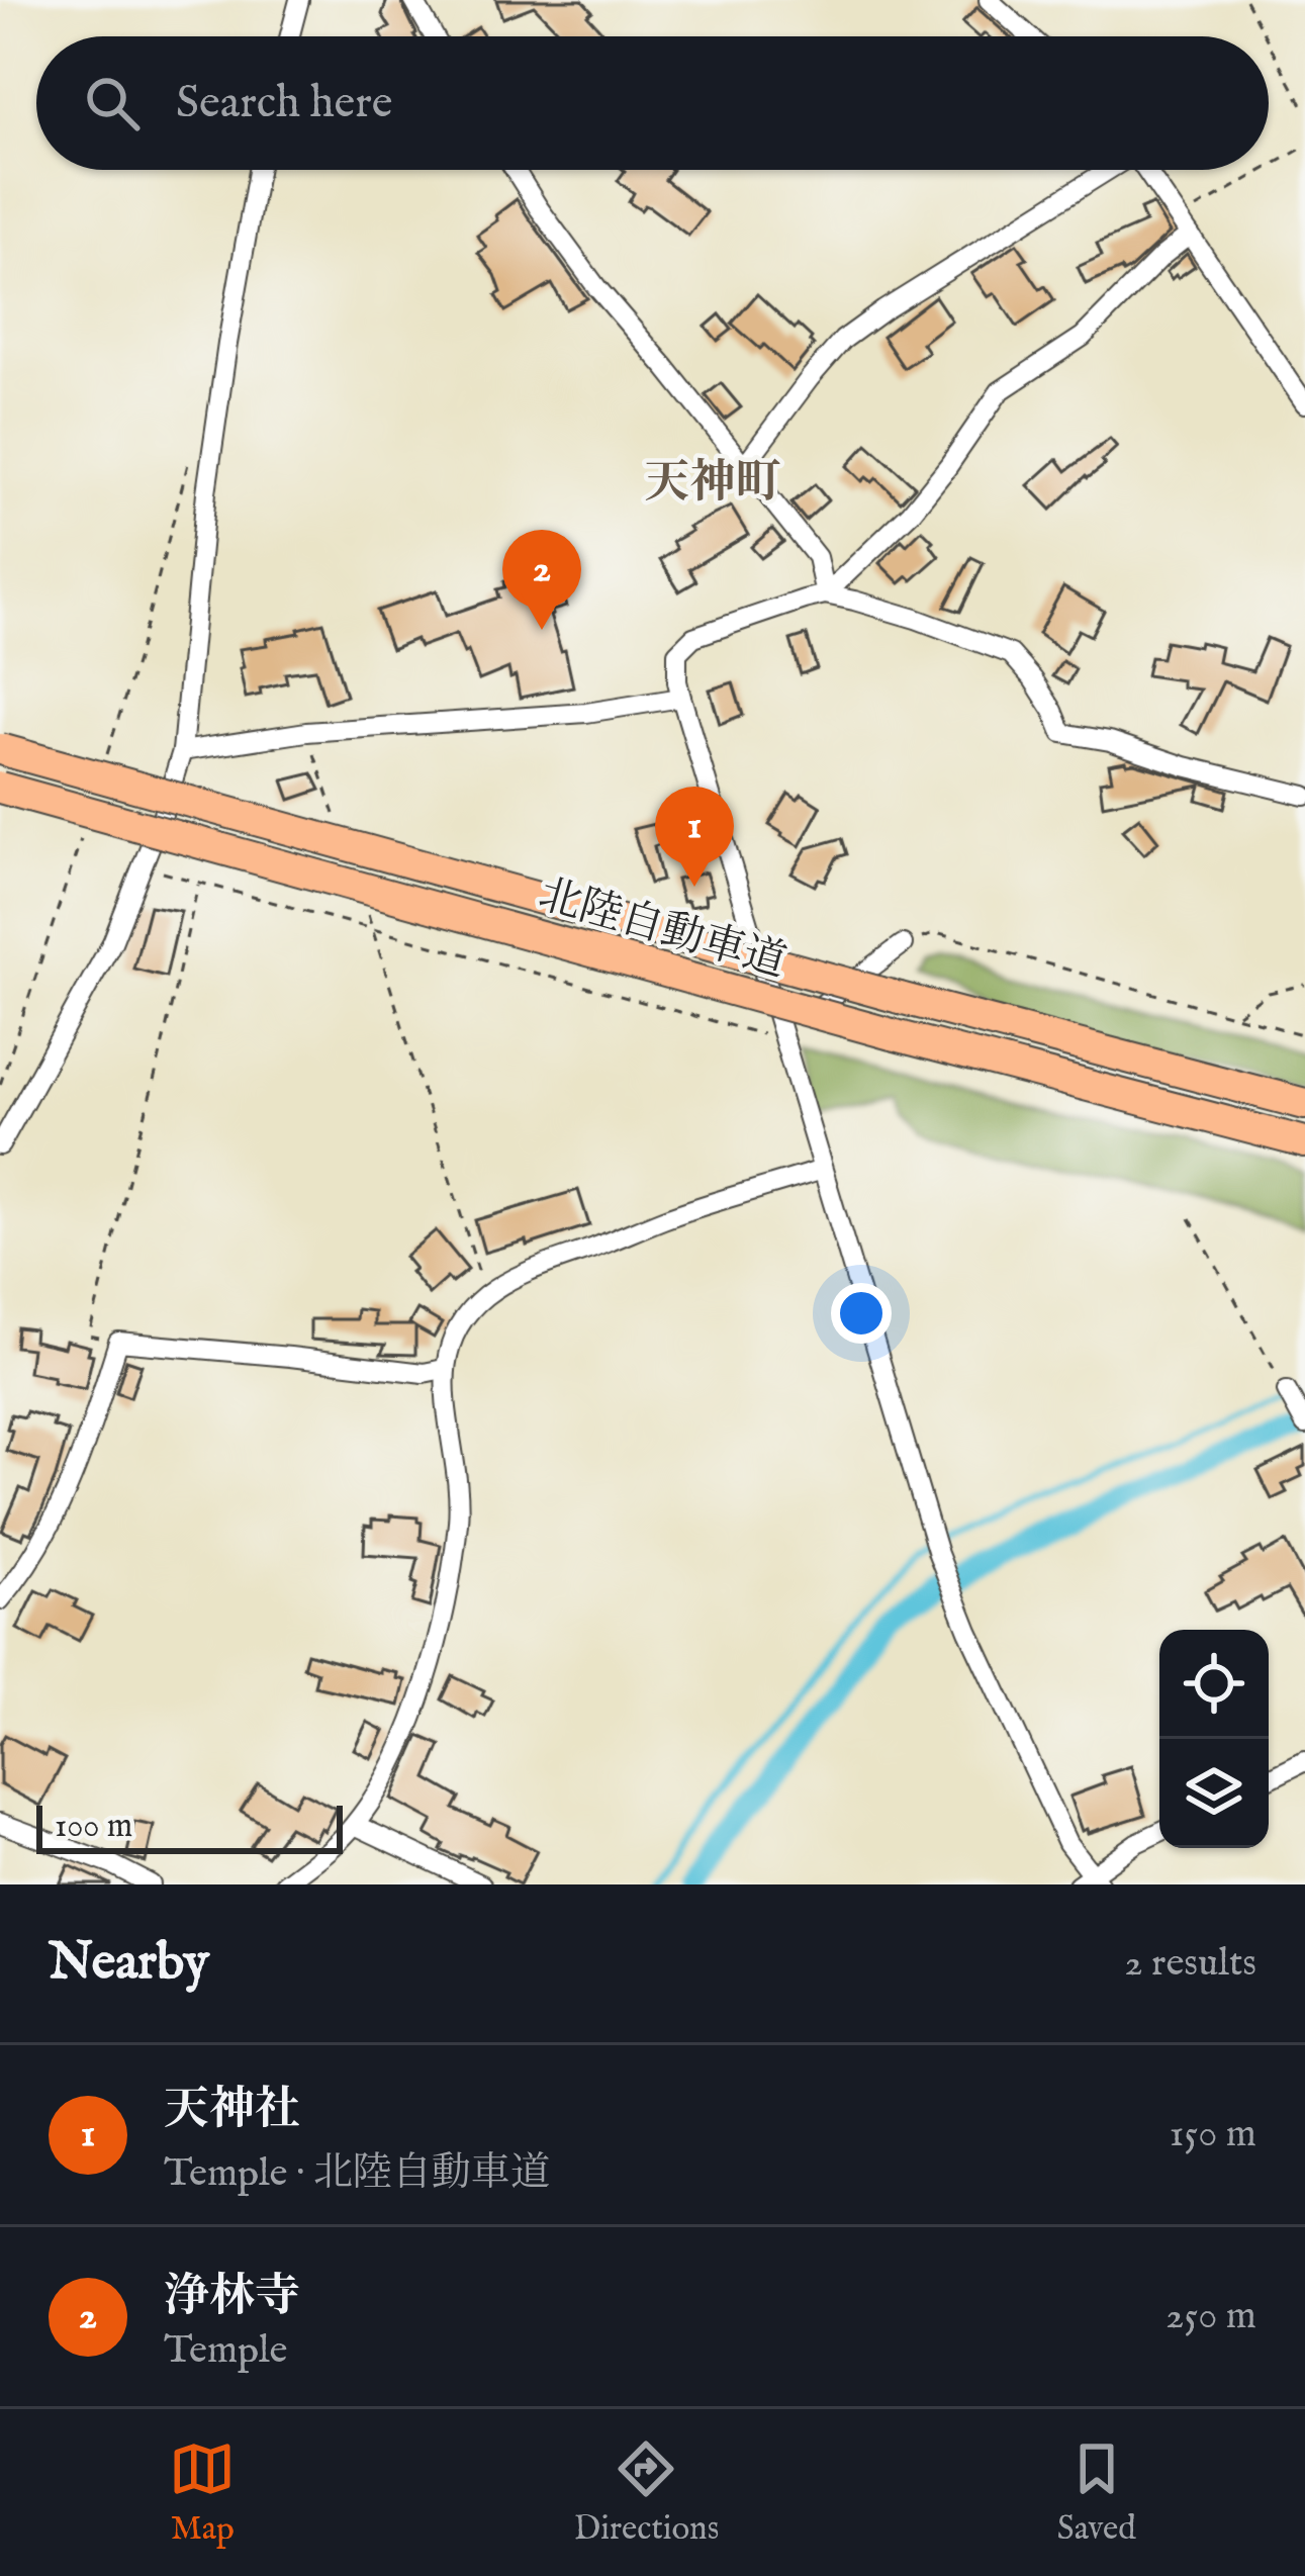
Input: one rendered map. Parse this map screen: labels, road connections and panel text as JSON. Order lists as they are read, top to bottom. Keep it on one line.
{"streets":{"highway":["北陸自動車道"]},"districts":["天神町"],"scale_bar":"100 m","page":{"search":"Search here","pins":["2","1"],"scale":"100 m","heading":["Nearby","2 results"],"list":[{"mark":"1","name":"天神社","note":"Temple · 北陸自動車道","value":"150 m"},{"mark":"2","name":"浄林寺","note":"Temple","value":"250 m"}],"nav":["Map","Directions","Saved"]}}
